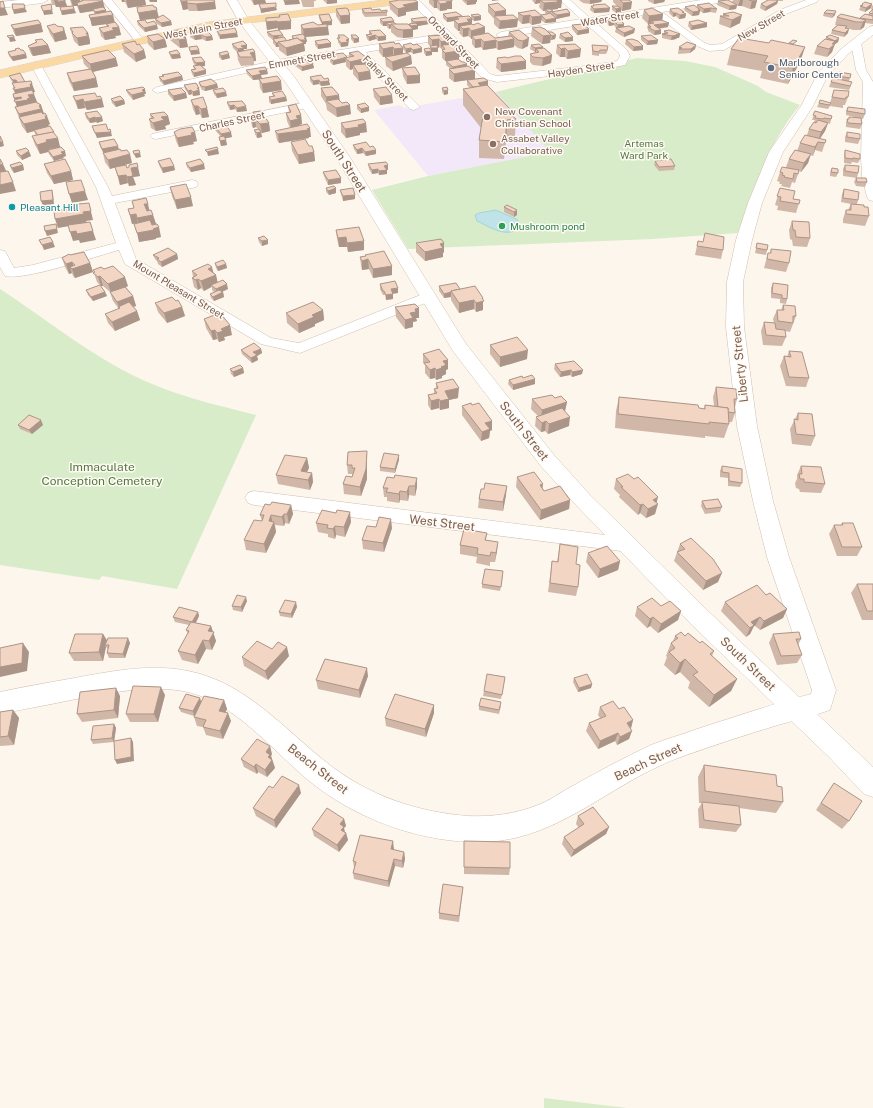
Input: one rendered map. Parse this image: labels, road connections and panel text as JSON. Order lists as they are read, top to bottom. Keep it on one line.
{"streets":{"main road":["West Main Street"],"street":["Water Street","New Street","Orchard Street","Emmett Street","Hayden Street","Fahey Street","Charles Street","South Street","Mount Pleasant Street","Liberty Street","West Street","Beach Street"]},"crossings":[["Water Street","New Street"],["Water Street","Hayden Street"],["West Main Street","South Street"],["West Main Street","Mount Pleasant Street"],["Orchard Street","Emmett Street"],["Orchard Street","Hayden Street"],["Emmett Street","Fahey Street"],["Emmett Street","South Street"],["Charles Street","South Street"],["South Street","Mount Pleasant Street"],["South Street","Liberty Street"],["South Street","West Street"],["South Street","Beach Street"],["Liberty Street","Beach Street"]],"parks":["Artemas Ward Park","Immaculate Conception Cemetery"],"places":["Marlborough Senior Center","New Covenant Christian School","Assabet Valley Collaborative","Pleasant Hill","Mushroom pond"]}
